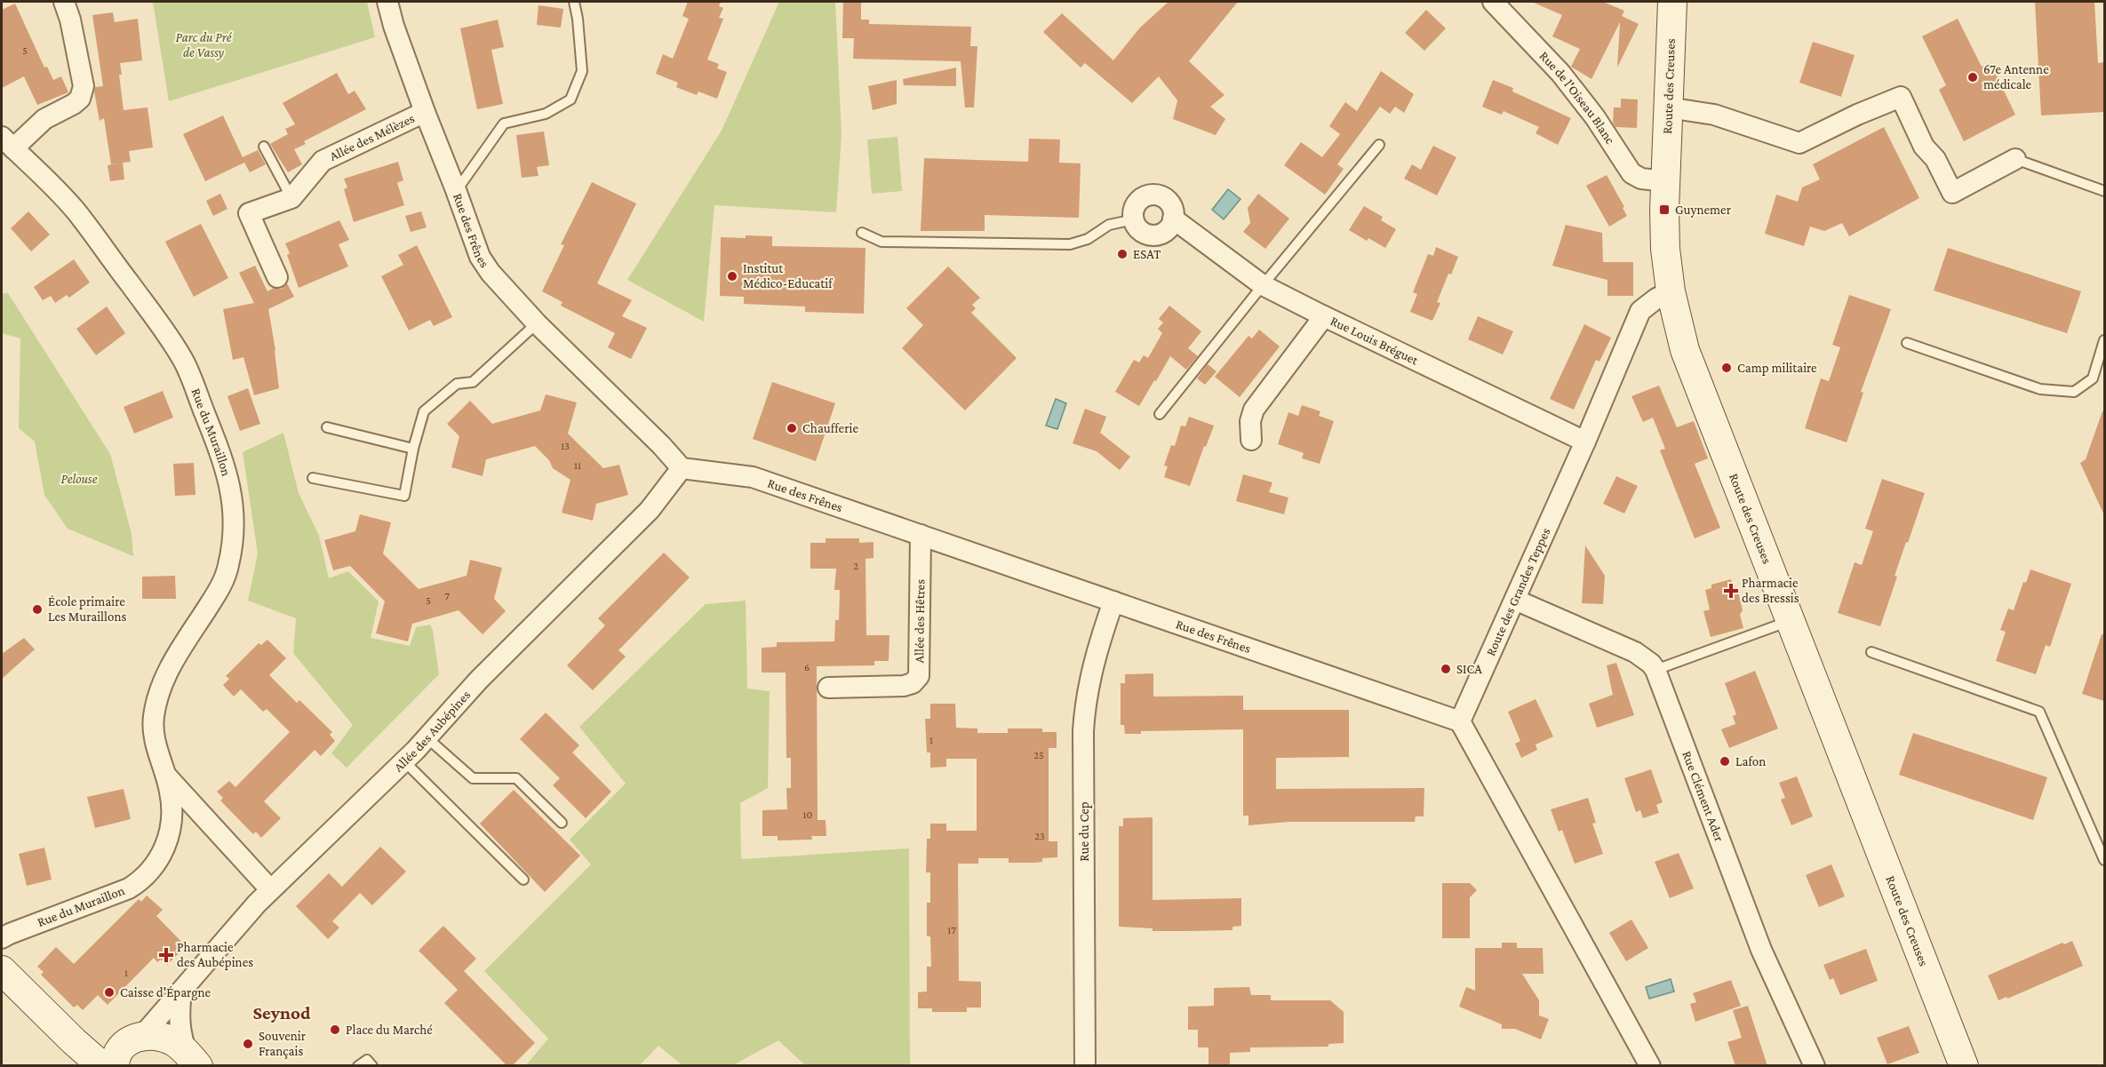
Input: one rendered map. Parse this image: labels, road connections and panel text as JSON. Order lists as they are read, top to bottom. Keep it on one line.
{"streets":{"main road":["Route des Creuses"],"street":["Rue de l'Oiseau Blanc","Allée des Mélèzes","Rue des Frênes","Rue Louis Bréguet","Rue du Muraillon","Route des Grandes Teppes","Allée des Hêtres","Allée des Aubépines","Rue Clément Ader","Rue du Cep"]},"crossings":[["Route des Creuses","Rue de l'Oiseau Blanc"],["Route des Creuses","Route des Grandes Teppes"],["Allée des Mélèzes","Rue des Frênes"],["Rue des Frênes","Route des Grandes Teppes"],["Rue des Frênes","Allée des Hêtres"],["Rue des Frênes","Allée des Aubépines"],["Rue des Frênes","Rue du Cep"],["Rue Louis Bréguet","Route des Grandes Teppes"],["Rue du Muraillon","Allée des Aubépines"],["Route des Grandes Teppes","Rue Clément Ader"]],"districts":["Seynod"],"parks":["Parc du Pré de Vassy","Pelouse"],"places":{"other":["67e Antenne médicale","ESAT","Institut Médico-Educatif","Camp militaire","Chaufferie","École primaire Les Muraillons","SICA","Lafon","Caisse d'Épargne","Place du Marché","Souvenir Français"],"transit":["Guynemer"],"health":["Pharmacie des Bressis","Pharmacie des Aubépines"]},"house_numbers":["5","13","11","2","7","5","6","1","25","10","23","17","1"]}
